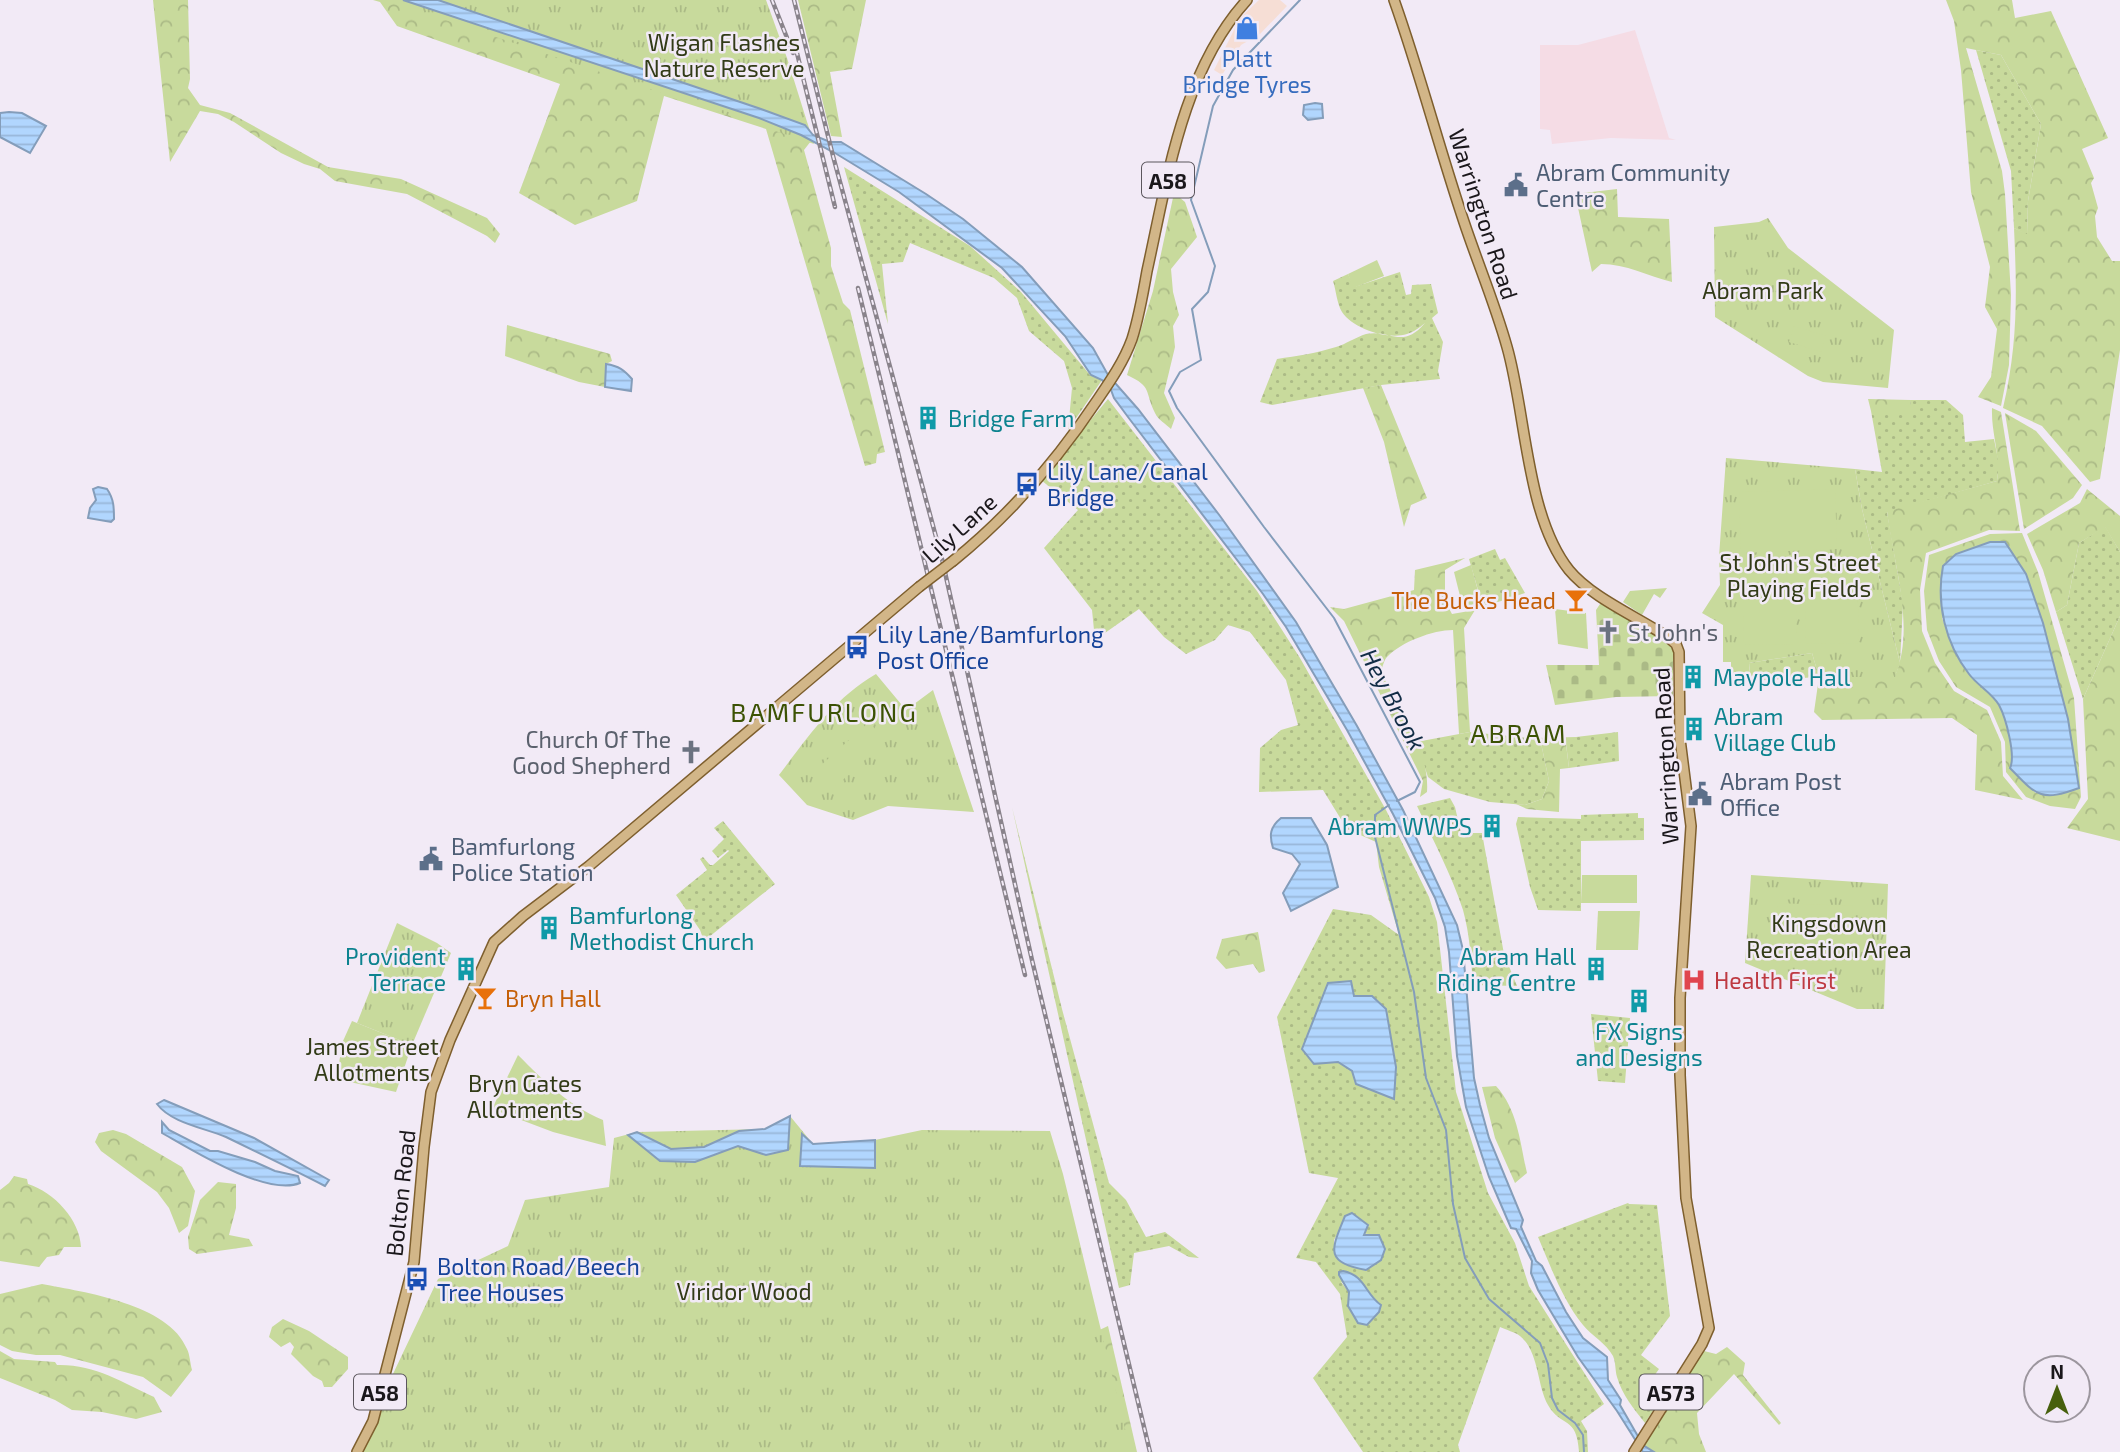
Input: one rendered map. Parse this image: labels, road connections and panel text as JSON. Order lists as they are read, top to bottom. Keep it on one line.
{"streets":{"main road":["A58","Warrington Road","Lily Lane","Bolton Road","A573"]},"crossings":[["Lily Lane","Bolton Road"]],"districts":["BAMFURLONG","ABRAM"],"water":["Hey Brook"],"parks":["Wigan Flashes Nature Reserve","Abram Park","St John's Street Playing Fields","Kingsdown Recreation Area","James Street Allotments","Bryn Gates Allotments","Viridor Wood"],"places":{"shop":["Platt Bridge Tyres"],"public building":["Abram Community Centre","Abram Post Office","Bamfurlong Police Station"],"building":["Bridge Farm","Maypole Hall","Abram Village Club","Abram WWPS","Bamfurlong Methodist Church","Provident Terrace","Abram Hall Riding Centre","FX Signs and Designs"],"bus stop":["Lily Lane/Canal Bridge","Lily Lane/Bamfurlong Post Office","Bolton Road/Beech Tree Houses"],"bar":["The Bucks Head","Bryn Hall"],"church":["St John's","Church Of The Good Shepherd"],"hospital":["Health First"]},"north":"top"}
